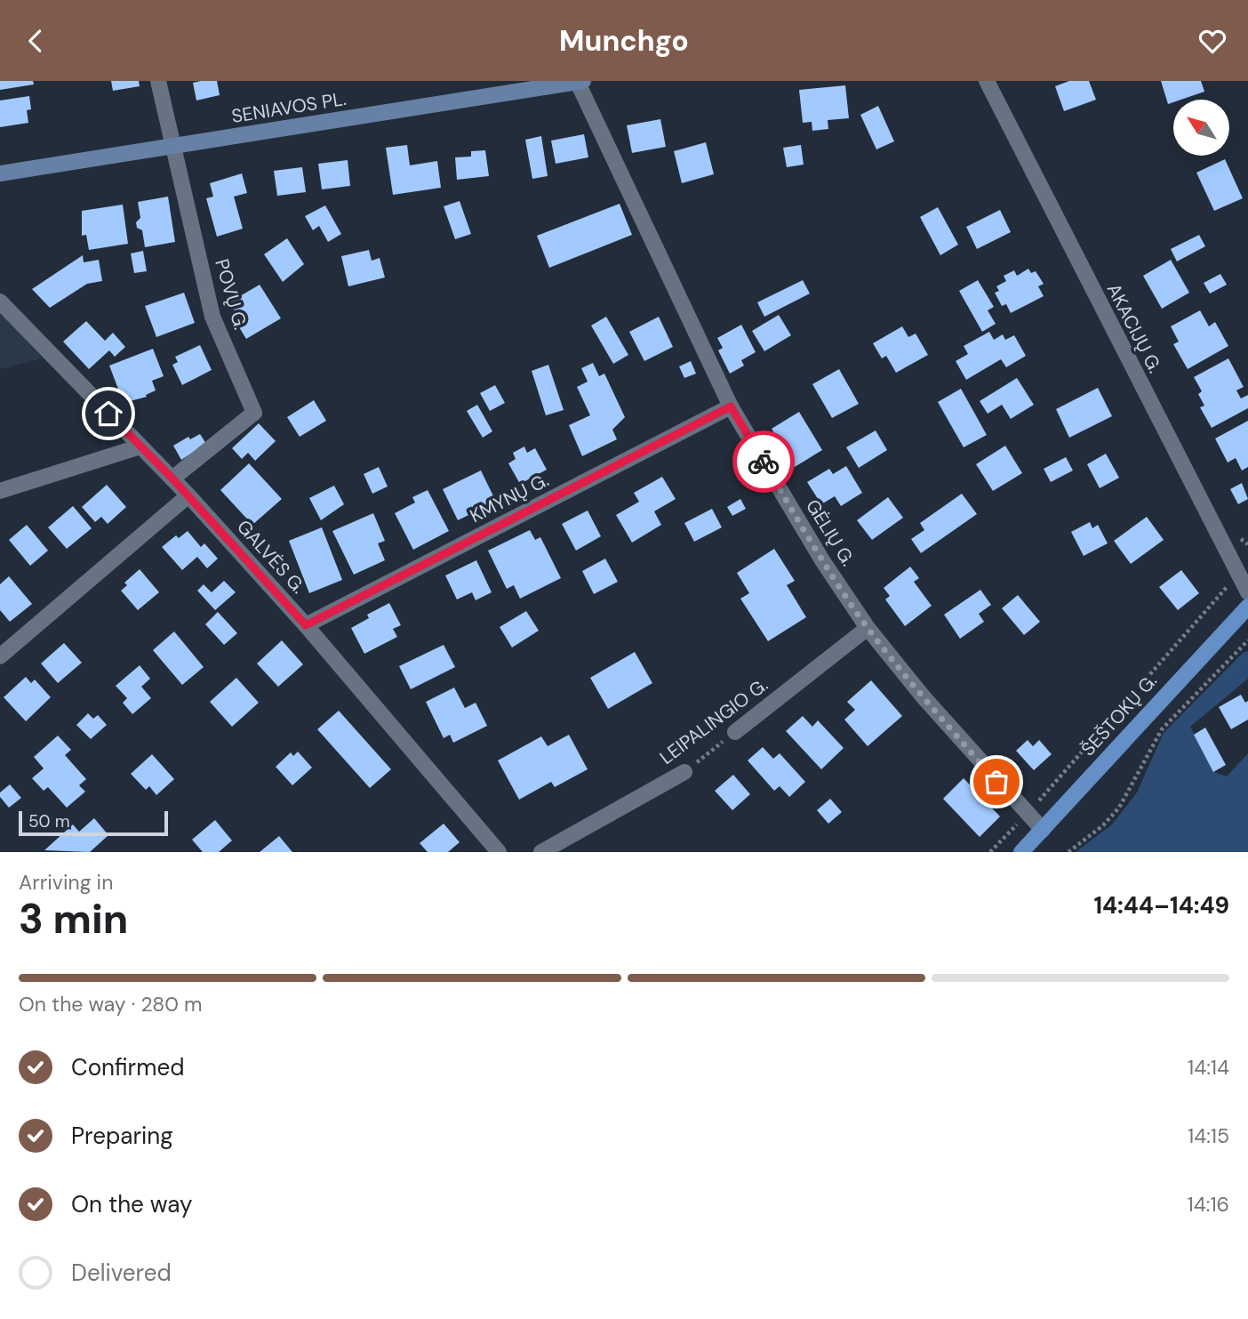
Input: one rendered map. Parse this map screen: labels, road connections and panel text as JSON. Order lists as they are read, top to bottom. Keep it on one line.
{"streets":{"main road":["ŠEŠTOKŲ G."],"street":["SENIAVOS PL.","POVŲ G.","AKACIJŲ G.","KMYNŲ G.","GĖLIŲ G.","GALVĖS G.","LEIPALINGIO G."]},"crossings":[["SENIAVOS PL.","POVŲ G."],["SENIAVOS PL.","GĖLIŲ G."],["POVŲ G.","GALVĖS G."],["KMYNŲ G.","GĖLIŲ G."],["KMYNŲ G.","GALVĖS G."],["GĖLIŲ G.","ŠEŠTOKŲ G."],["GĖLIŲ G.","LEIPALINGIO G."]],"scale_bar":"50 m","north":"top left","page":{"header":"Munchgo","scale":"50 m","heading":["3 min","Arriving in","14:44–14:49"],"bar":"On the way · 280 m","list":[["Confirmed","14:14"],["Preparing","14:15"],["On the way","14:16"],"Delivered"]}}
